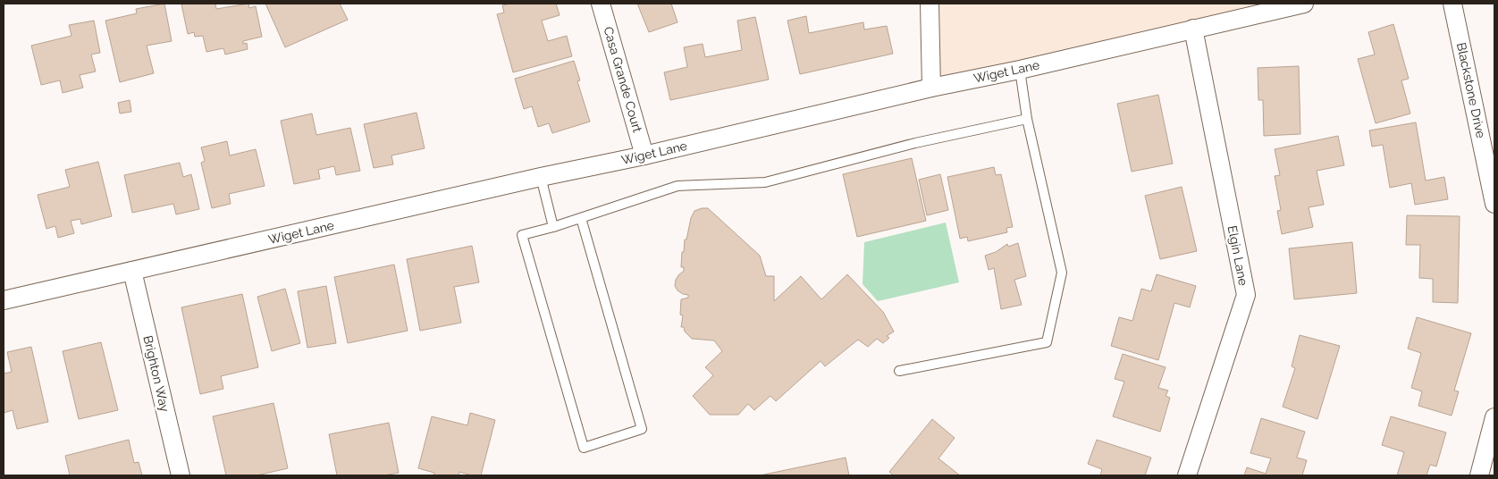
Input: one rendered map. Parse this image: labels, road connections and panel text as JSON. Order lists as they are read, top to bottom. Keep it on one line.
{"streets":{"street":["Wiget Lane","Casa Grande Court","Blackstone Drive","Elgin Lane","Brighton Way"]},"crossings":[["Wiget Lane","Casa Grande Court"],["Wiget Lane","Elgin Lane"],["Wiget Lane","Brighton Way"]]}
